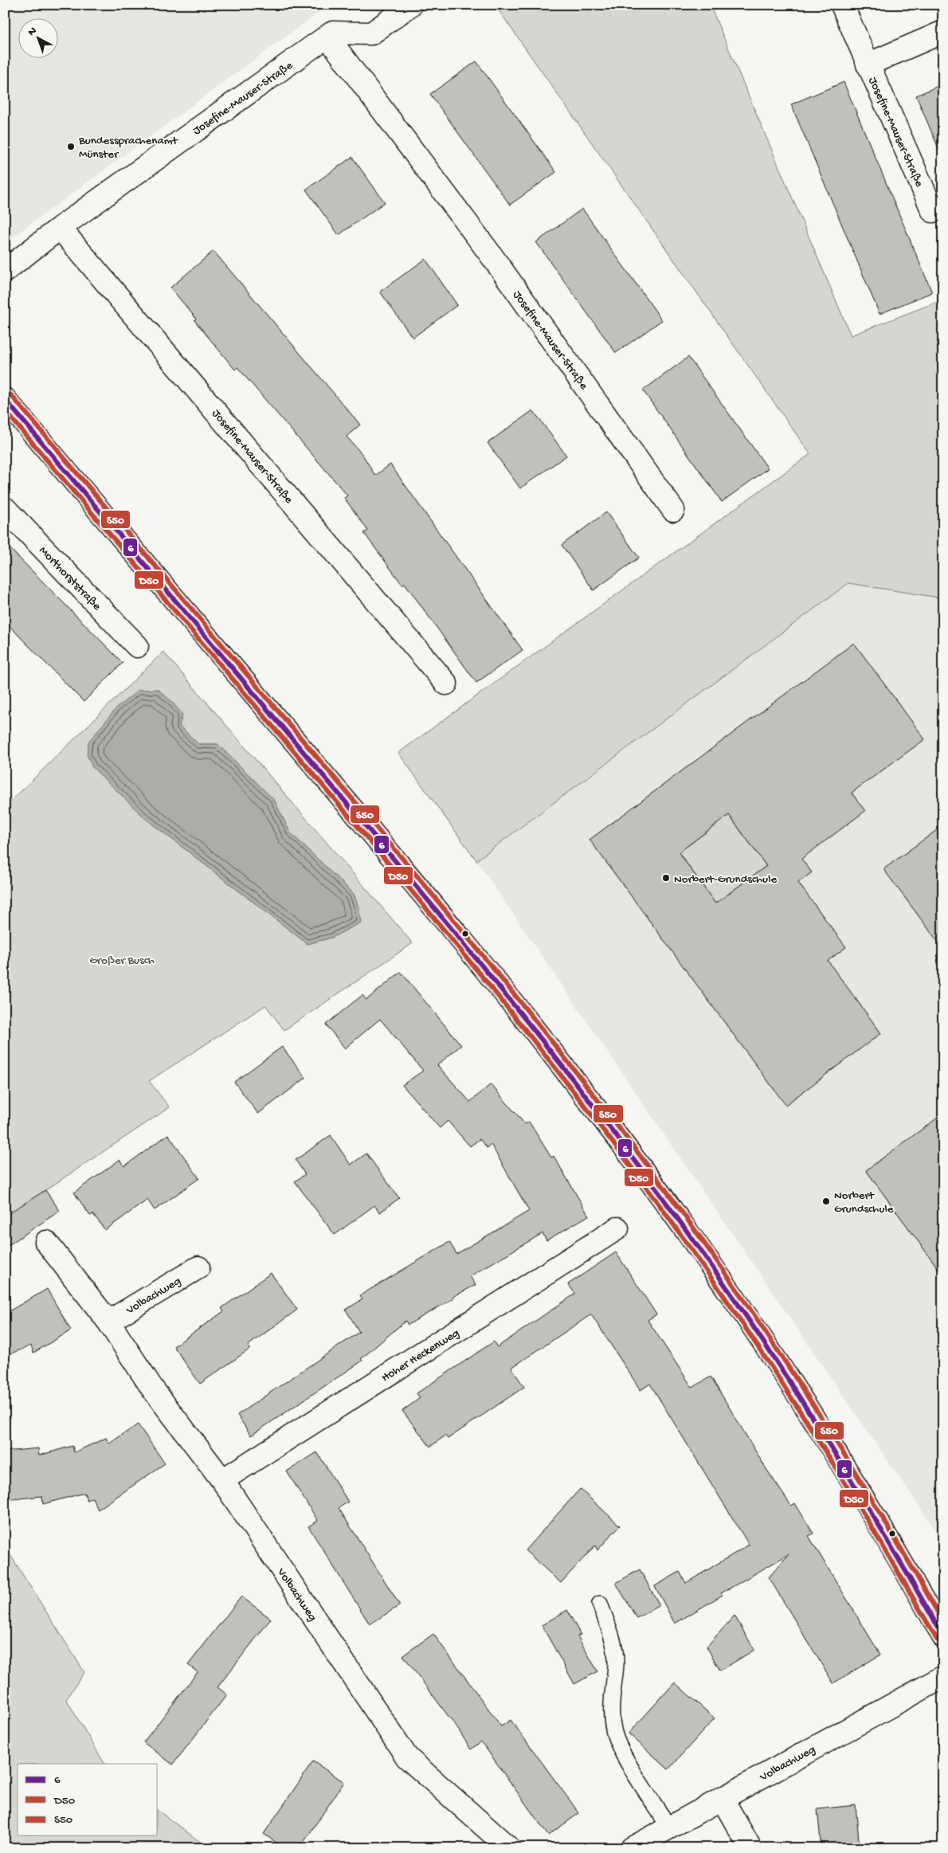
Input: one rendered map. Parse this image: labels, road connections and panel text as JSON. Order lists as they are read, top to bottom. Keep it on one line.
{"streets":{"street":["Josefine-Mauser-Straße","Morthorststraße","Volbachweg","Hoher Heckenweg"]},"crossings":[["Volbachweg","Hoher Heckenweg"]],"parks":["Großer Busch"],"places":["Bundessprachenamt Münster","Norbert-Grundschule","Norbert Grundschule"],"lines":["transit line S50","transit line 6","transit line D50"],"legend":["6","D50","S50"],"north":"top left"}
